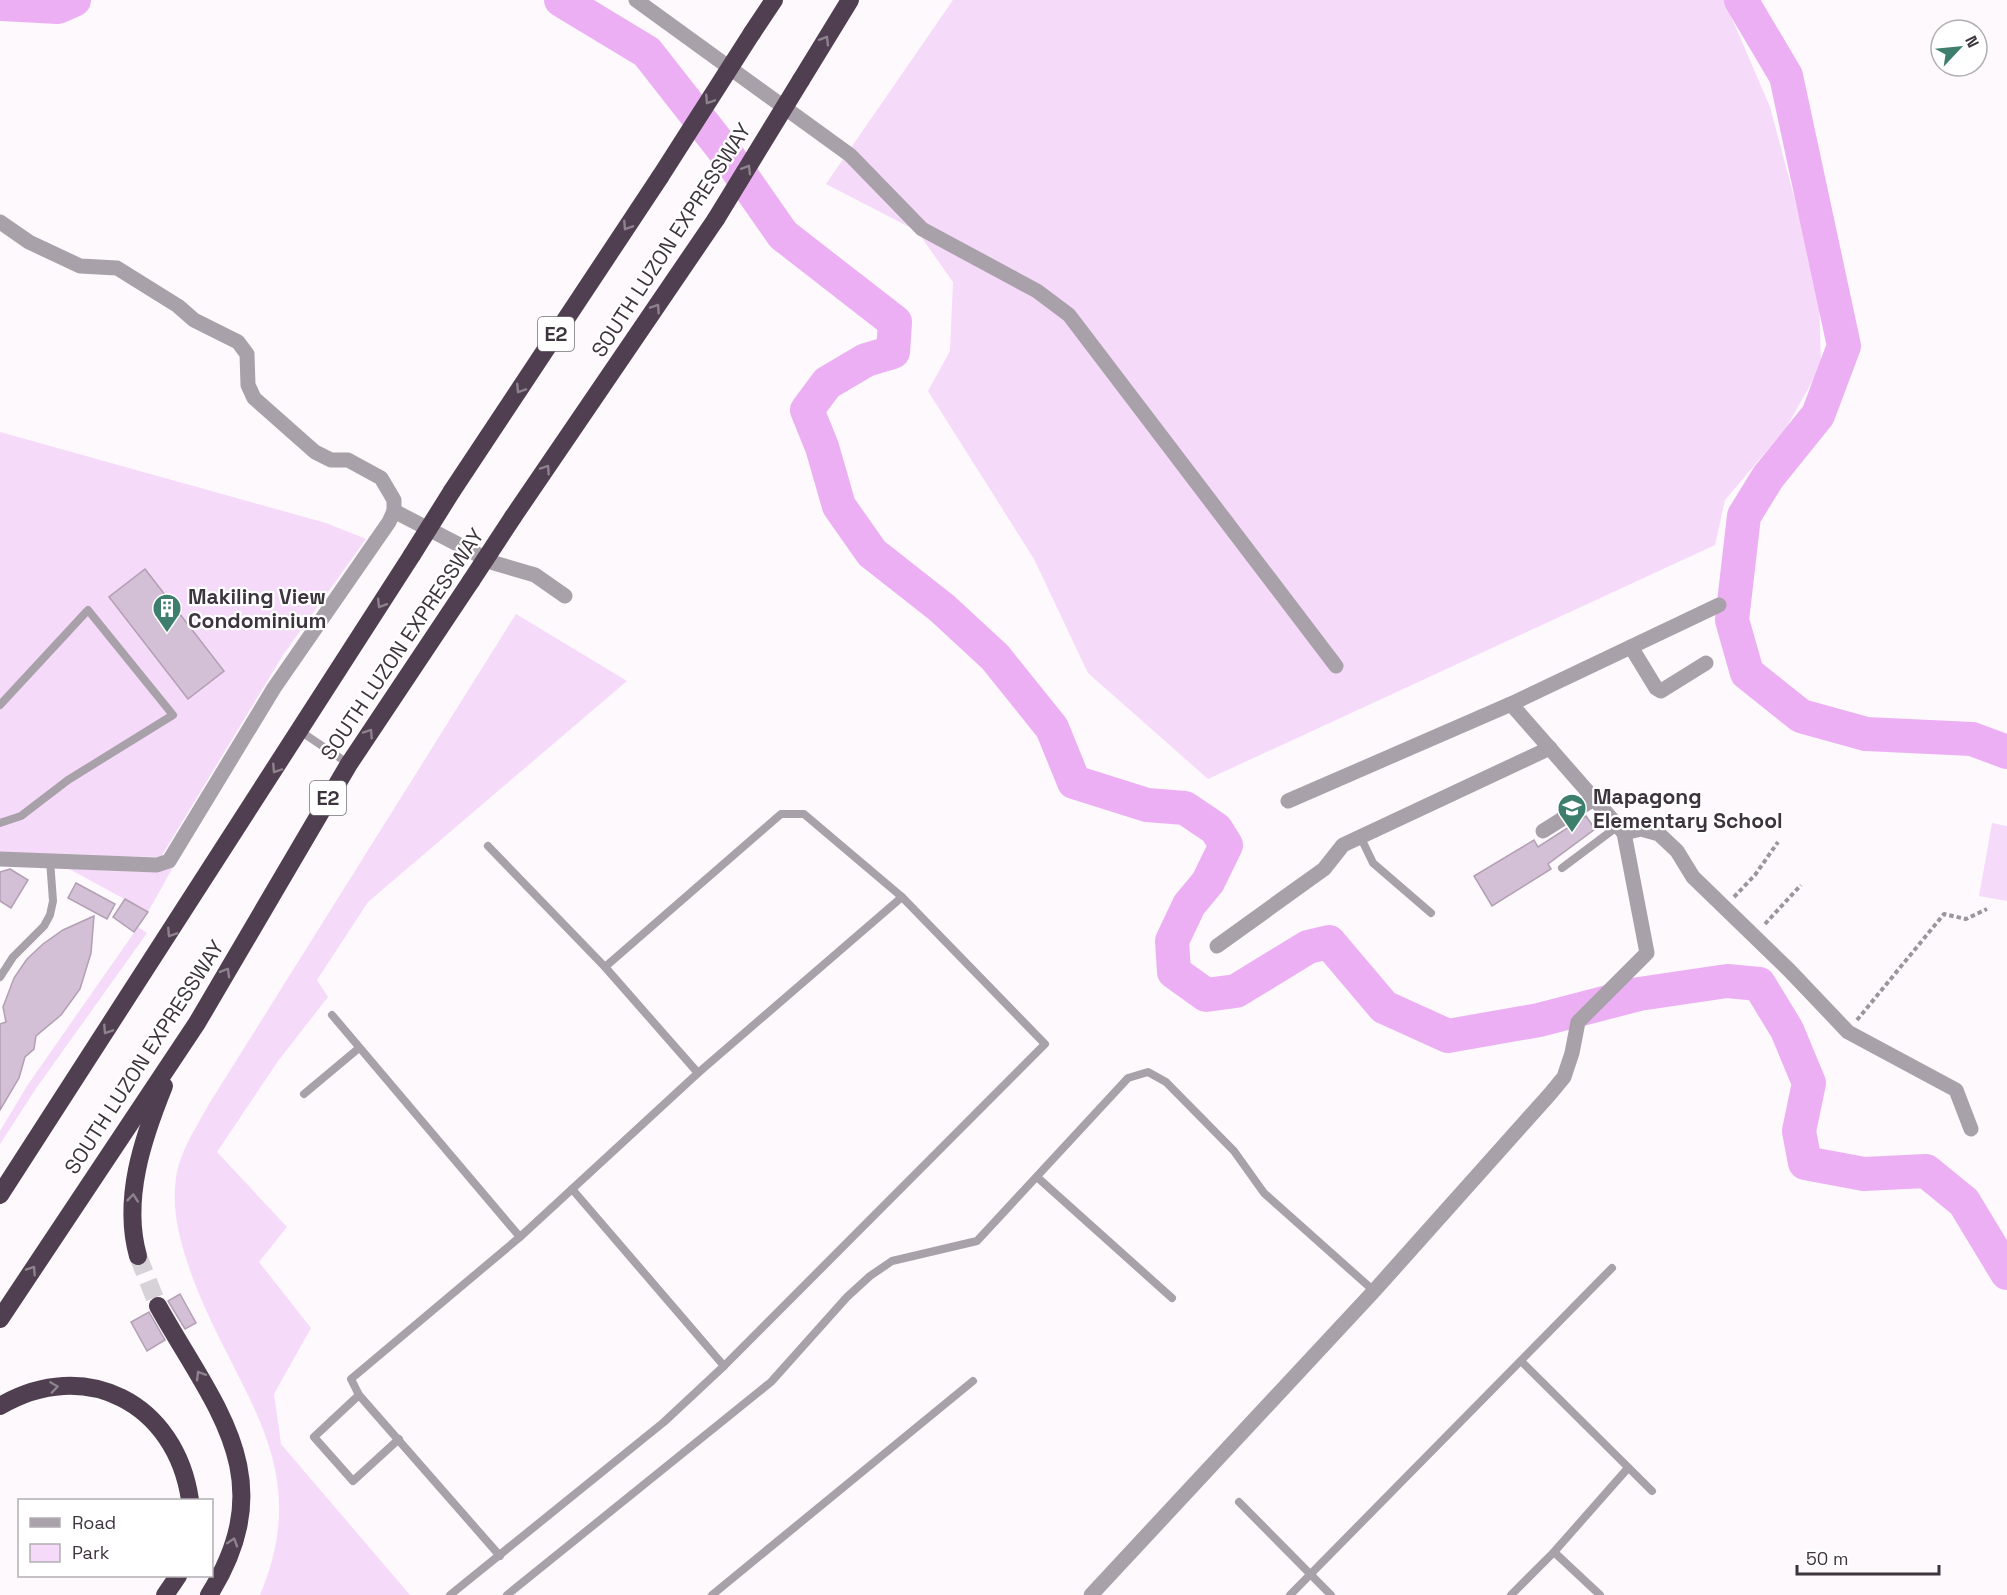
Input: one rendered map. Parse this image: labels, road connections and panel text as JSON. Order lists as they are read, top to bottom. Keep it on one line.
{"streets":{"highway":["SOUTH LUZON EXPRESSWAY","E2"]},"places":{"building":["Makiling View Condominium"],"school or university":["Mapagong Elementary School"]},"legend":["Road","Park"],"scale_bar":"50 m","north":"top right"}
